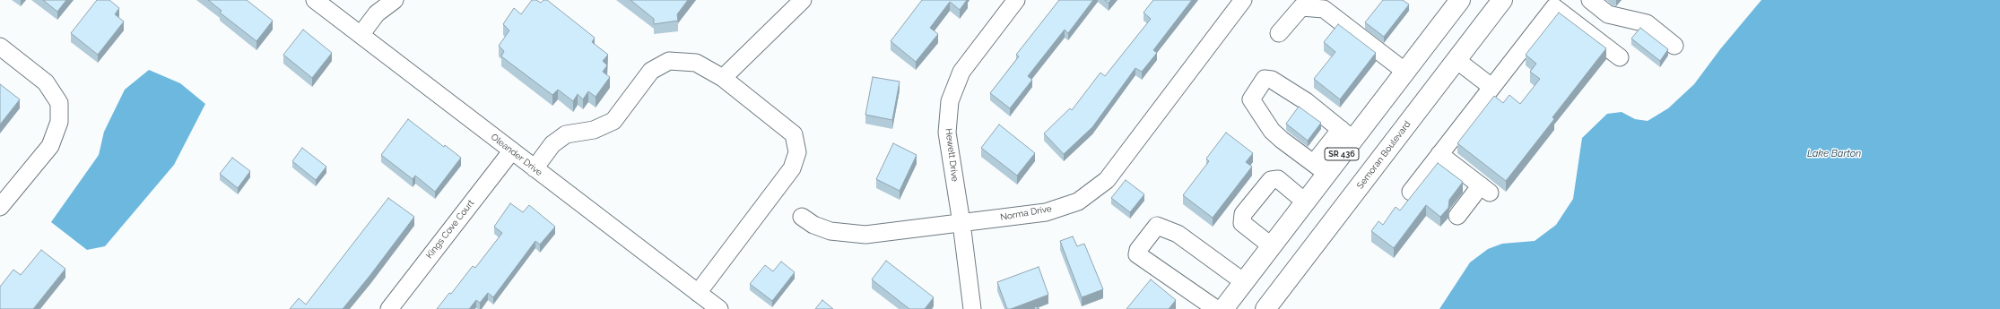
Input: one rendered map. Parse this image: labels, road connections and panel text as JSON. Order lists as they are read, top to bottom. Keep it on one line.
{"streets":{"main road":["SR 436","Semoran Boulevard"],"street":["Oleander Drive","Hewett Drive","Norma Drive","Kings Cove Court"]},"crossings":[["Oleander Drive","Kings Cove Court"],["Hewett Drive","Norma Drive"]],"water":["Lake Barton"]}
